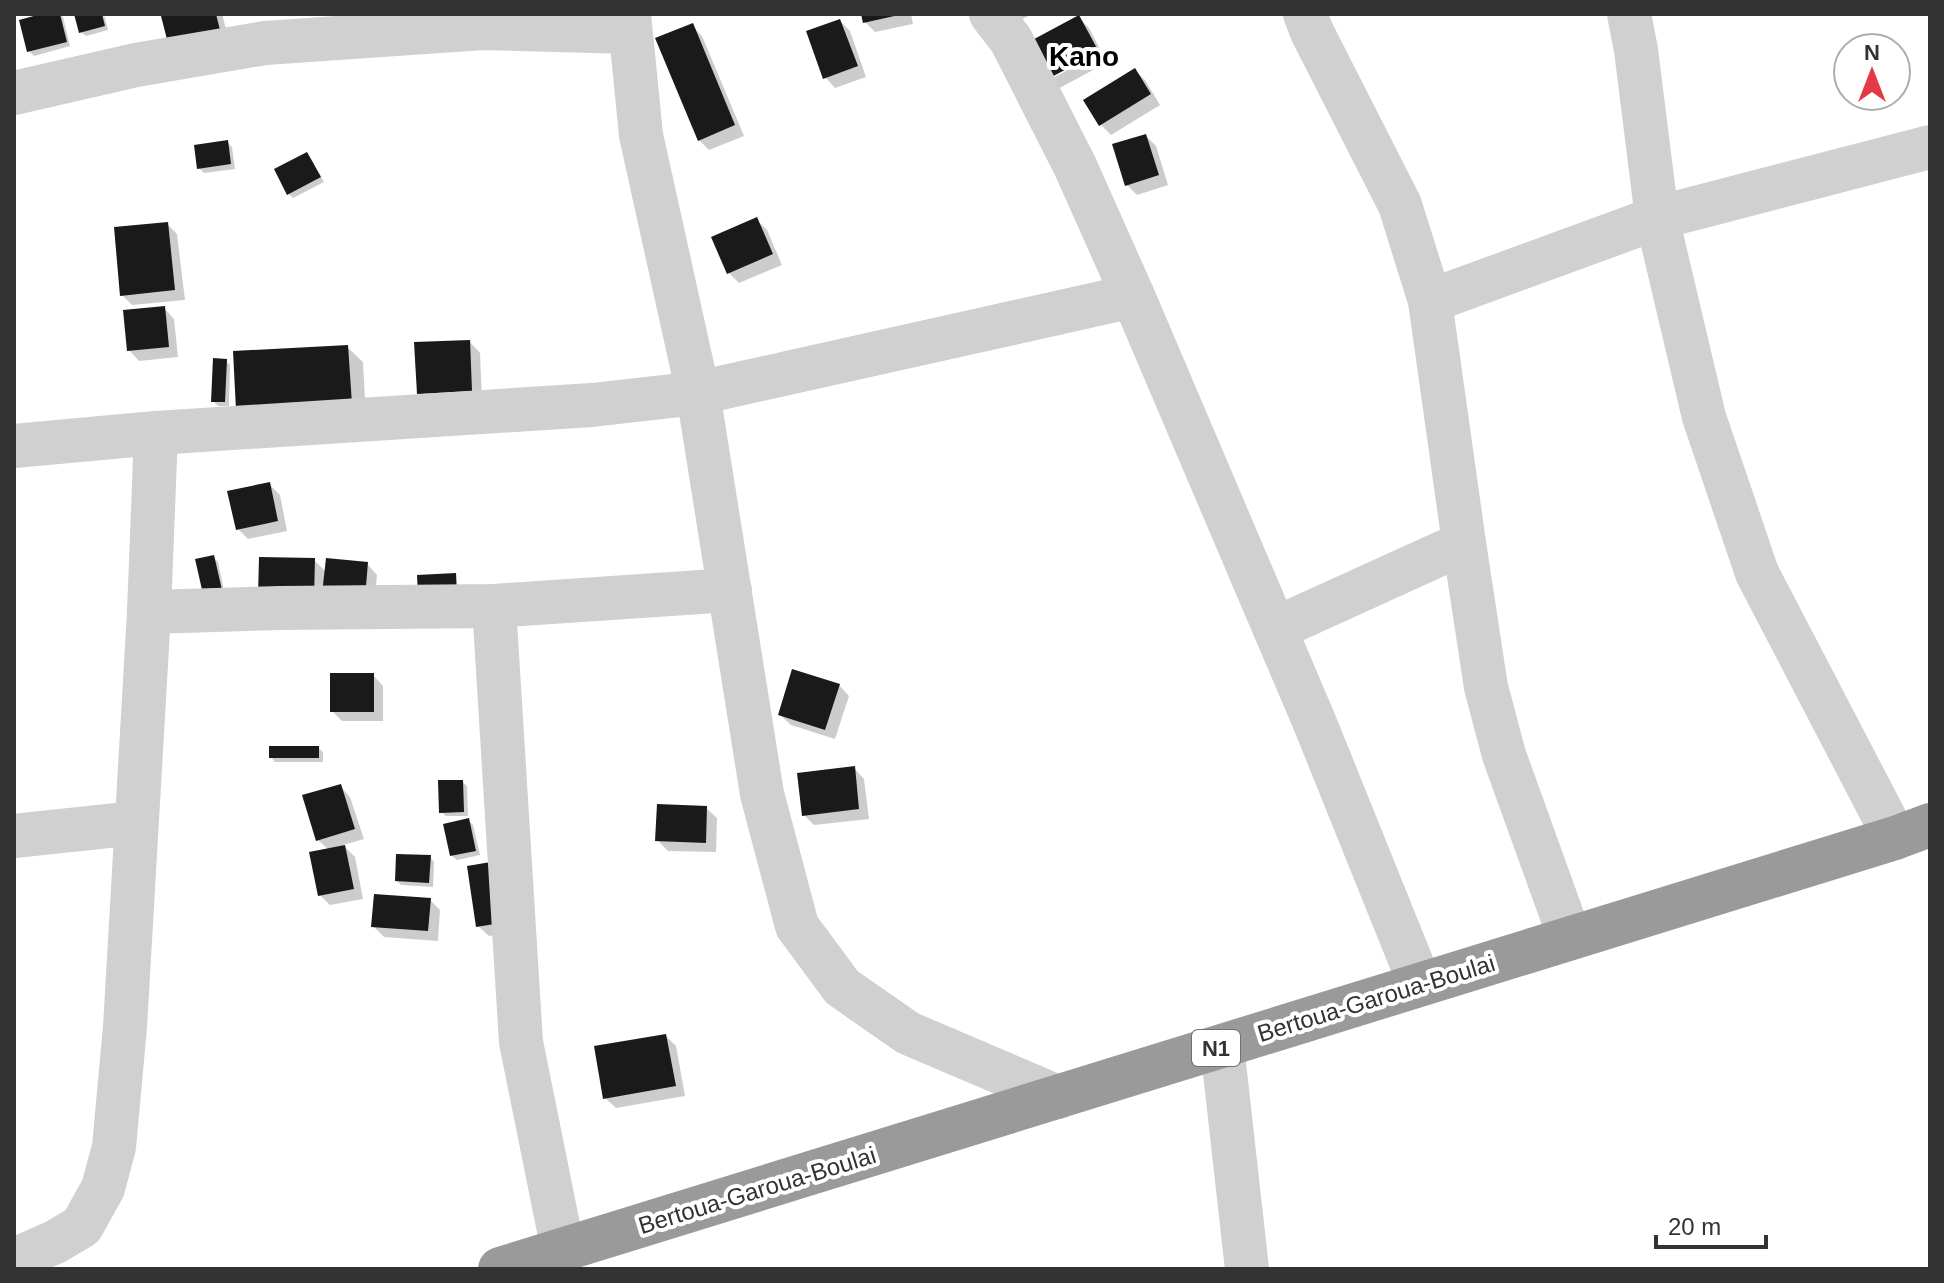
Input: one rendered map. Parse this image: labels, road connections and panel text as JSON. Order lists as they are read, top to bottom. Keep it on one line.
{"streets":{"highway":["Bertoua-Garoua-Boulai","N1"]},"districts":["Kano"],"scale_bar":"20 m","north":"top"}
